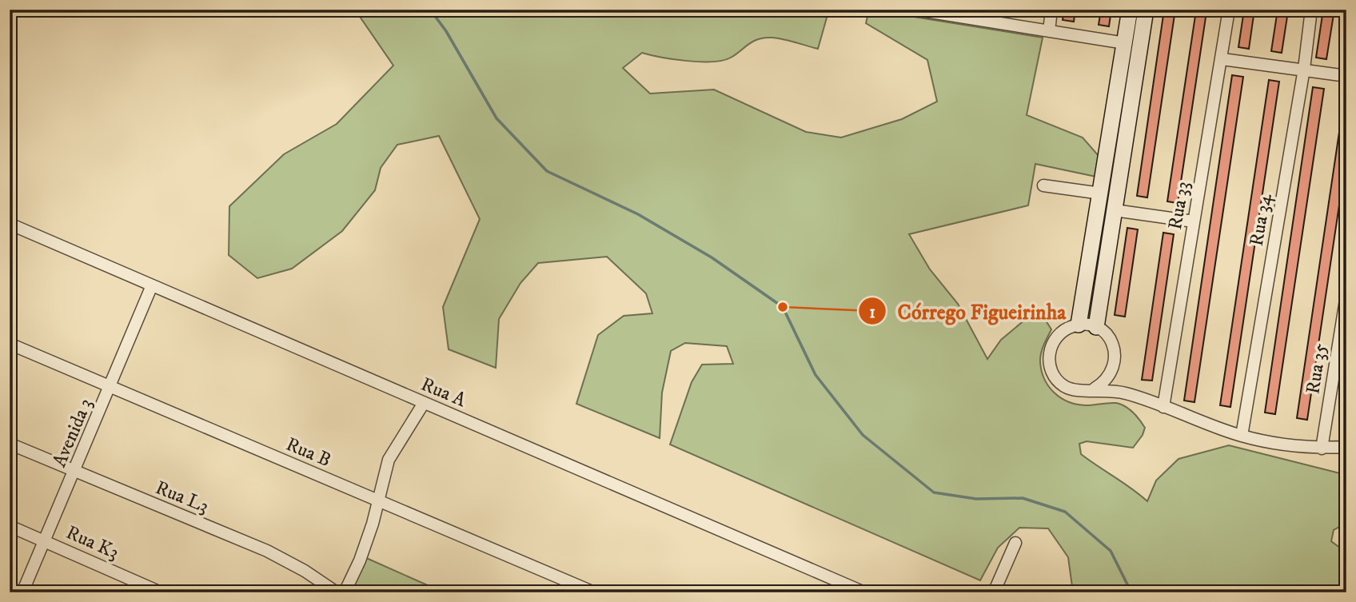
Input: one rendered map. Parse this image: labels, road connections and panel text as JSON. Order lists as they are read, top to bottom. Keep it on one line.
{"streets":{"street":["Rua 33","Rua 34","Rua 35","Rua A","Avenida 3","Rua B","Rua L3","Rua K3"]},"crossings":[["Rua A","Avenida 3"],["Avenida 3","Rua B"],["Avenida 3","Rua L3"],["Avenida 3","Rua K3"]],"places":["Córrego Figueirinha"]}
